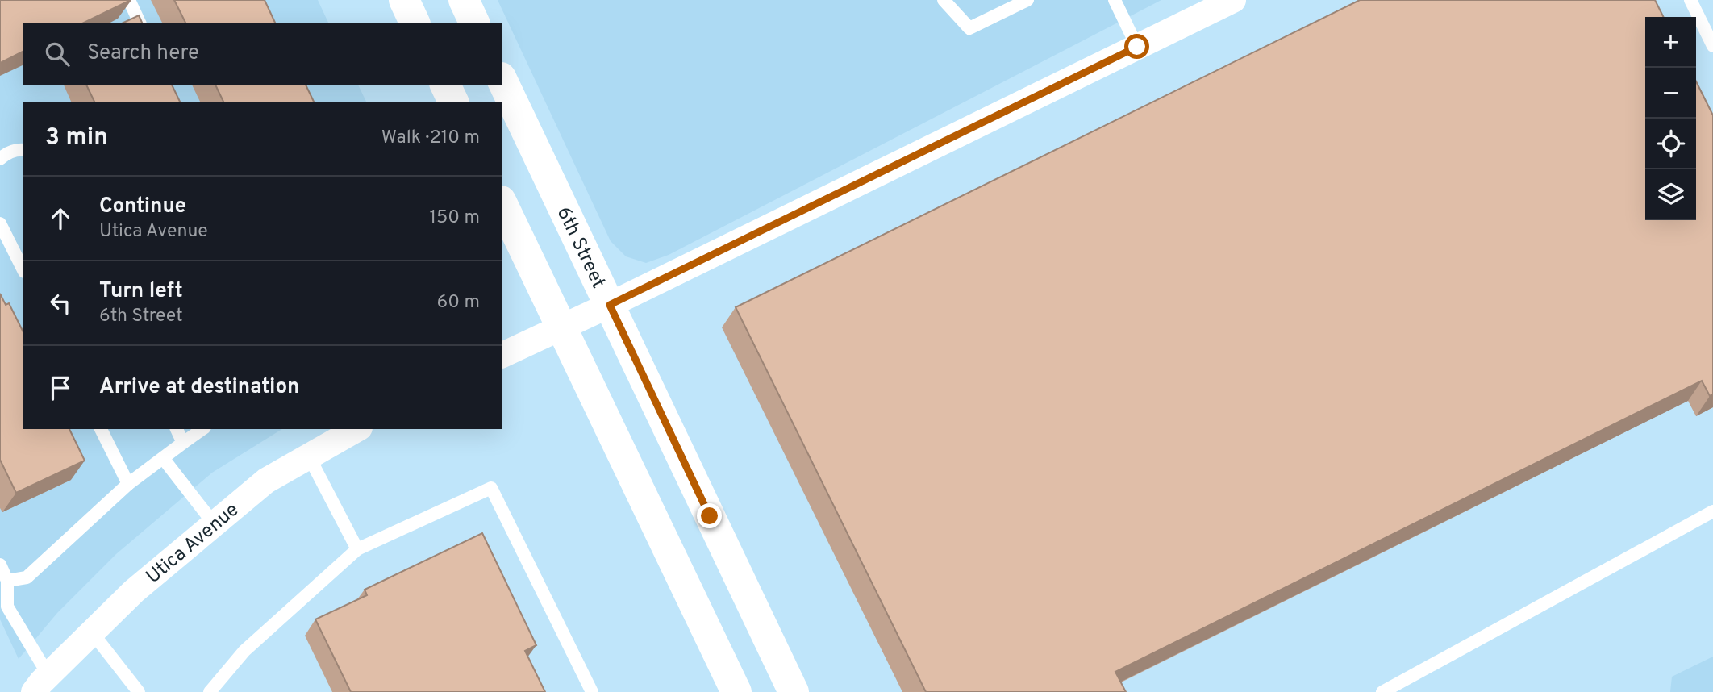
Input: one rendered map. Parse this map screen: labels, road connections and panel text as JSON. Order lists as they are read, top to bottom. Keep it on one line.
{"streets":{"main road":["6th Street"],"street":["Utica Avenue"]},"page":{"map_buttons":["+","−"],"search":"Search here","heading":["3 min","Walk · 210 m"],"list":[["Continue","Utica Avenue","150 m"],["Turn left","6th Street","60 m"],"Arrive at destination"]}}
